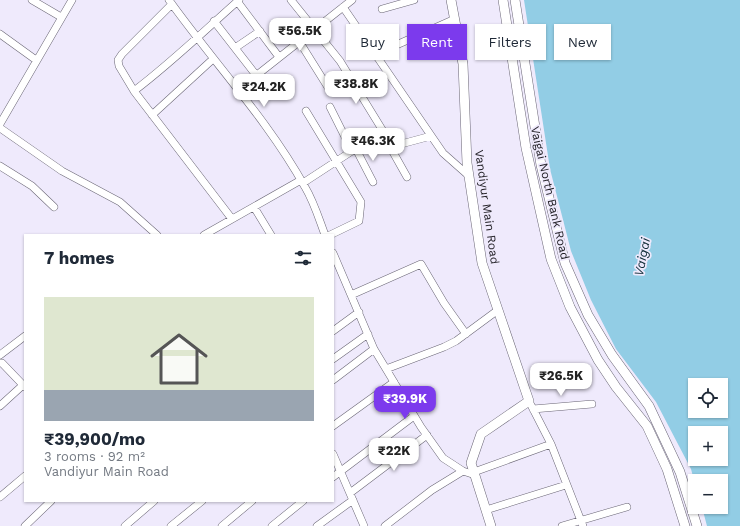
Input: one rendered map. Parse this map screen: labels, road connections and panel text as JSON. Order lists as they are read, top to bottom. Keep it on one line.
{"streets":{"street":["Vaigai North Bank Road","Vandiyur Main Road"]},"water":["Vaigai"],"page":{"price":["₹56.5K","₹38.8K","₹24.2K","₹46.3K","₹26.5K","₹39.9K","₹22K"],"chip":["Buy","Rent","Filters","New"],"heading":"7 homes","list":[{"name":"₹39,900/mo","note":"3 rooms · 92 m² · Vandiyur Main Road"}],"map_buttons":["+","−"]}}
